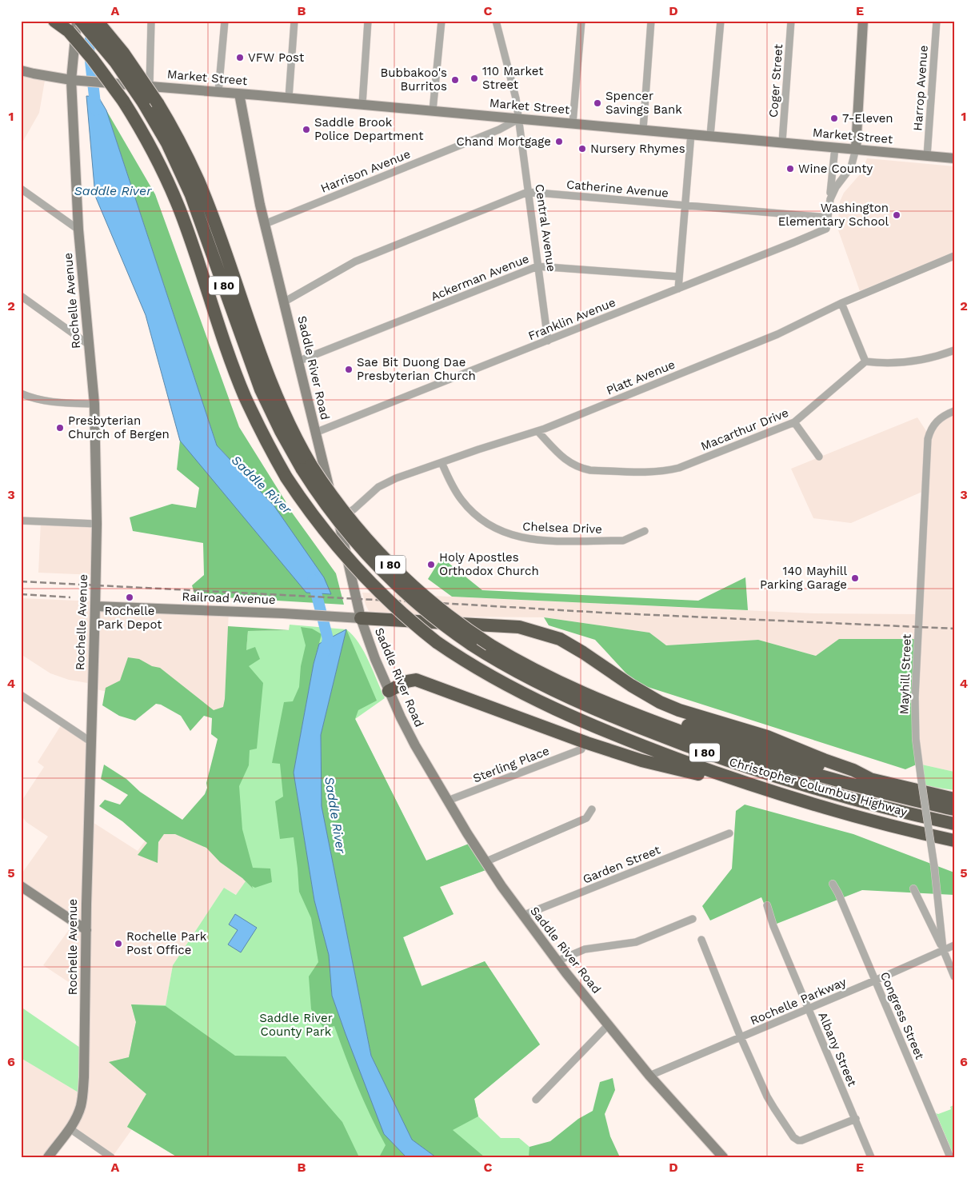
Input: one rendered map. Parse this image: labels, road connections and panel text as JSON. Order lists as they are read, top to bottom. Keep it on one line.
{"streets":{"highway":["I 80","Christopher Columbus Highway"],"street":["Market Street","Coger Street","Harrop Avenue","Harrison Avenue","Catherine Avenue","Central Avenue","Ackerman Avenue","Rochelle Avenue","Franklin Avenue","Saddle River Road","Platt Avenue","Macarthur Drive","Chelsea Drive","Railroad Avenue","Mayhill Street","Sterling Place","Garden Street","Rochelle Parkway","Congress Street","Albany Street"]},"crossings":[["Market Street","Coger Street"],["Market Street","Harrop Avenue"],["Market Street","Harrison Avenue"],["Market Street","Central Avenue"],["Market Street","Rochelle Avenue"],["Market Street","Saddle River Road"],["Harrison Avenue","Central Avenue"],["Harrison Avenue","Saddle River Road"],["Catherine Avenue","Central Avenue"],["Catherine Avenue","Franklin Avenue"],["Catherine Avenue","Saddle River Road"],["Central Avenue","Ackerman Avenue"],["Central Avenue","Franklin Avenue"],["Ackerman Avenue","Saddle River Road"],["Rochelle Avenue","Railroad Avenue"],["Rochelle Avenue","Christopher Columbus Highway"],["Franklin Avenue","Saddle River Road"],["Saddle River Road","Platt Avenue"],["Saddle River Road","Railroad Avenue"],["Saddle River Road","Sterling Place"],["Saddle River Road","Garden Street"],["Saddle River Road","Rochelle Parkway"],["Platt Avenue","Macarthur Drive"],["Platt Avenue","Chelsea Drive"],["Mayhill Street","Rochelle Parkway"],["Rochelle Parkway","Congress Street"],["Rochelle Parkway","Albany Street"]],"water":["Saddle River"],"parks":["Saddle River County Park"],"places":["VFW Post","110 Market Street","Bubbakoo's Burritos","Spencer Savings Bank","7-Eleven","Saddle Brook Police Department","Chand Mortgage","Nursery Rhymes","Wine County","Washington Elementary School","Sae Bit Duong Dae Presbyterian Church","Presbyterian Church of Bergen","Holy Apostles Orthodox Church","140 Mayhill Parking Garage","Rochelle Park Depot","Rochelle Park Post Office"],"grid":{"columns":["A","B","C","D","E"],"rows":["1","2","3","4","5","6"]}}
